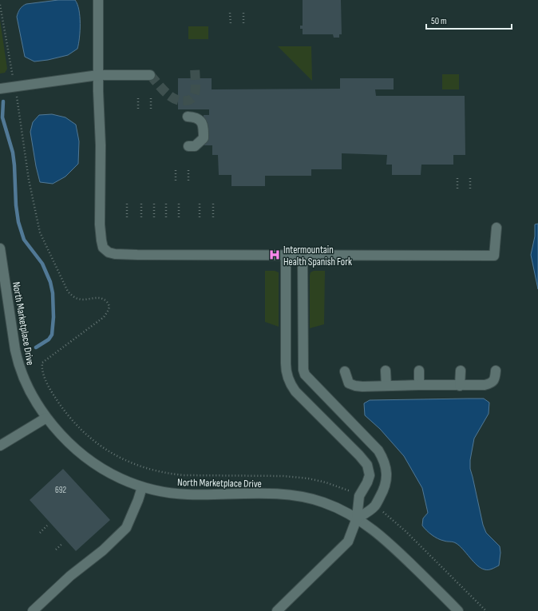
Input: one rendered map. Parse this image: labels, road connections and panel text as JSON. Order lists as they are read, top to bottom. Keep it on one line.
{"streets":{"street":["North Marketplace Drive"]},"places":{"hospital":["Intermountain Health Spanish Fork"]},"house_numbers":["692"],"scale_bar":"50 m"}
